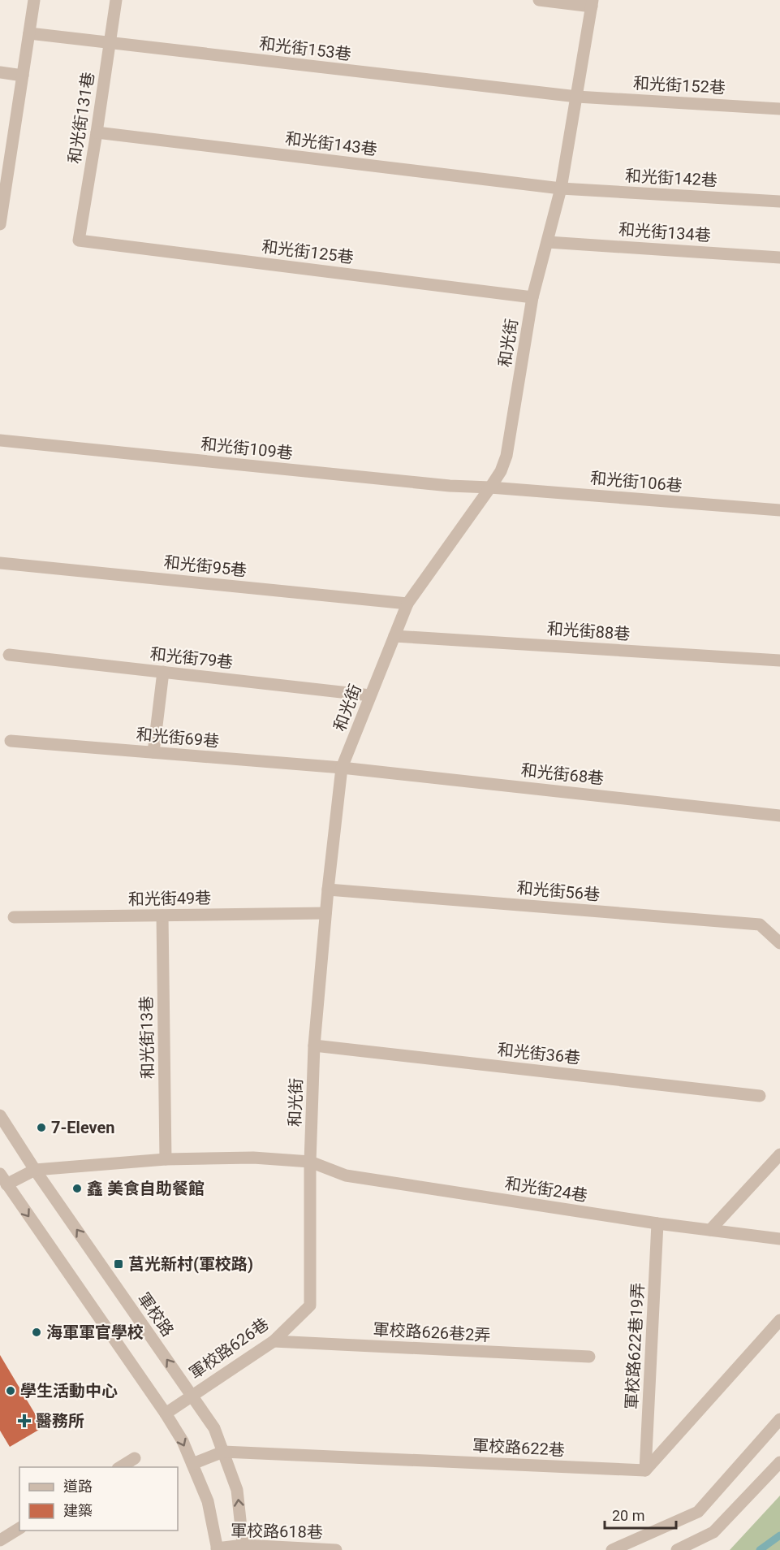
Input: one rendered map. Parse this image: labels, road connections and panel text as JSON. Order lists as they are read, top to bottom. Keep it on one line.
{"streets":{"street":["和光街153巷","和光街152巷","和光街131巷","和光街143巷","和光街142巷","和光街134巷","和光街125巷","和光街","和光街109巷","和光街106巷","和光街95巷","和光街88巷","和光街79巷","和光街69巷","和光街68巷","和光街56巷","和光街49巷","和光街13巷","和光街36巷","和光街24巷","軍校路","軍校路626巷2弄","軍校路622巷19弄","軍校路626巷","軍校路622巷","軍校路618巷"]},"crossings":[["和光街153巷","和光街152巷"],["和光街153巷","和光街131巷"],["和光街153巷","和光街"],["和光街152巷","和光街"],["和光街131巷","和光街143巷"],["和光街131巷","和光街125巷"],["和光街143巷","和光街142巷"],["和光街143巷","和光街"],["和光街142巷","和光街"],["和光街134巷","和光街"],["和光街125巷","和光街"],["和光街","和光街109巷"],["和光街","和光街106巷"],["和光街","和光街95巷"],["和光街","和光街88巷"],["和光街","和光街79巷"],["和光街","和光街69巷"],["和光街","和光街68巷"],["和光街","和光街56巷"],["和光街","和光街49巷"],["和光街","和光街36巷"],["和光街","和光街24巷"],["和光街","軍校路626巷"],["和光街109巷","和光街106巷"],["和光街69巷","和光街68巷"],["和光街49巷","和光街13巷"],["和光街24巷","軍校路622巷19弄"],["和光街24巷","軍校路626巷"],["軍校路","軍校路626巷"],["軍校路","軍校路622巷"],["軍校路","軍校路618巷"],["軍校路626巷2弄","軍校路626巷"],["軍校路622巷19弄","軍校路622巷"]],"places":{"other":["7-Eleven","鑫 美食自助餐館","海軍軍官學校","學生活動中心"],"transit":["莒光新村(軍校路)"],"health":["醫務所"]},"legend":["道路","建築"],"scale_bar":"20 m"}
